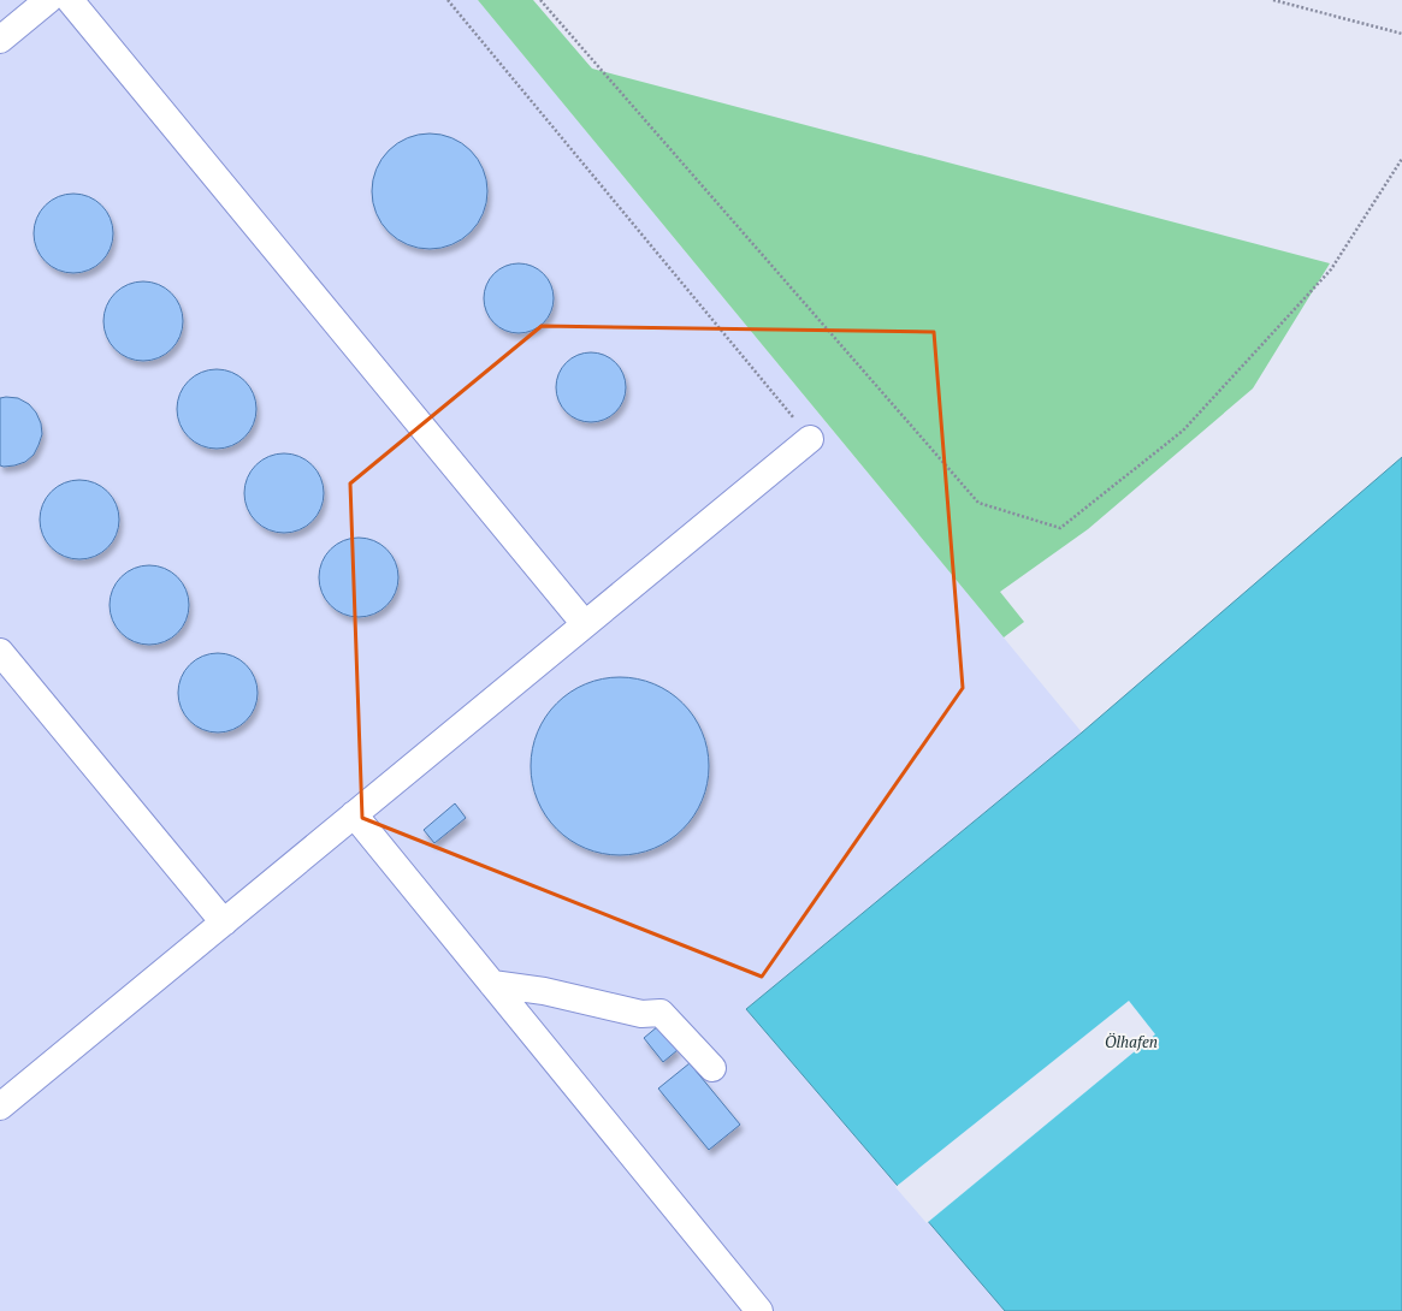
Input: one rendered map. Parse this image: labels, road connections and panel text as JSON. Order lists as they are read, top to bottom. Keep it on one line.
{"water":["Ölhafen"]}
